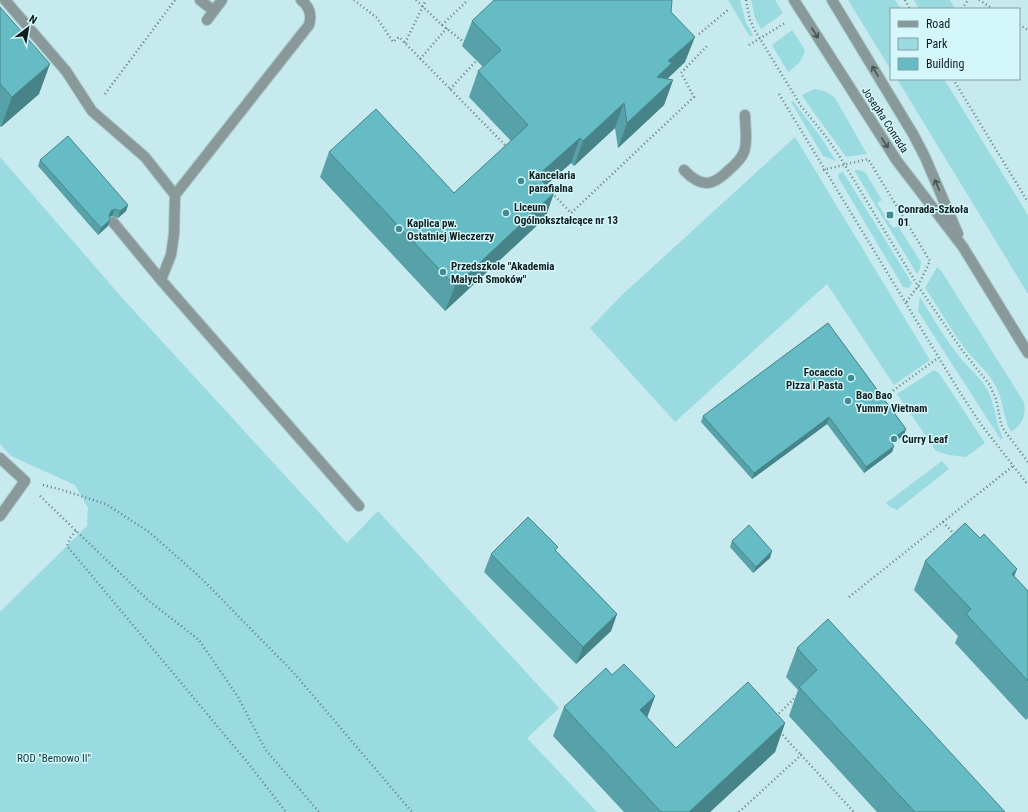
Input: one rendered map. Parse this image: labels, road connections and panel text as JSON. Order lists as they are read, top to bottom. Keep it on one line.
{"streets":{"street":["Josepha Conrada"]},"parks":["ROD \"Bemowo II\""],"places":{"other":["Kancelaria parafialna","Liceum Ogólnokształcące nr 13","Kaplica pw. Ostatniej Wieczerzy","Przedszkole \"Akademia Małych Smoków\"","Focaccio Pizza i Pasta","Bao Bao Yummy Vietnam","Curry Leaf"],"transit":["Conrada-Szkoła 01"]},"legend":["Road","Park","Building"],"north":"top right"}
